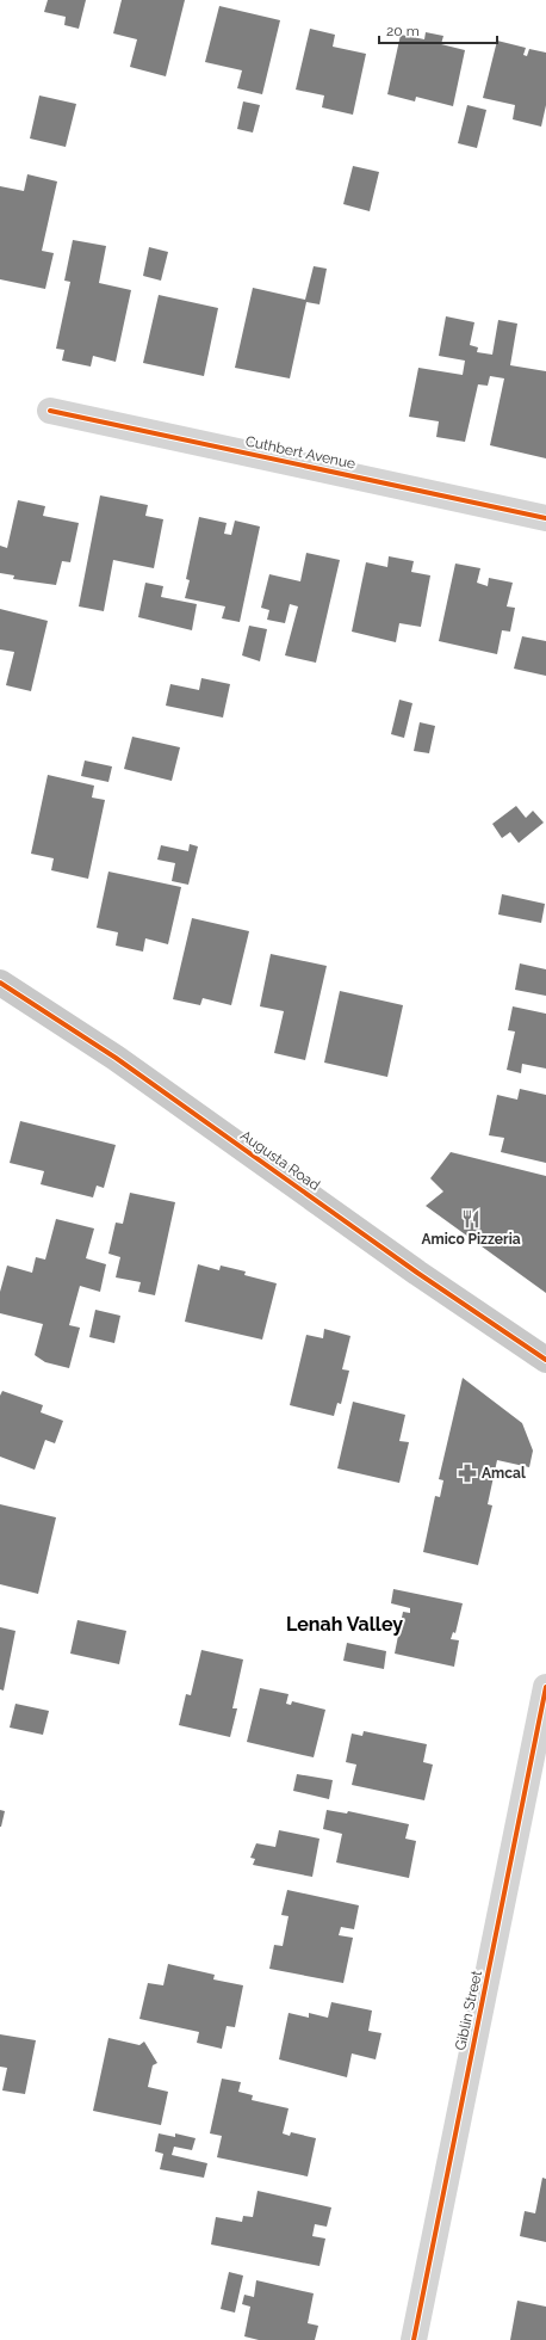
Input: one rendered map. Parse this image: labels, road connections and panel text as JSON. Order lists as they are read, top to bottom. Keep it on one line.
{"streets":{"main road":["Augusta Road"],"street":["Cuthbert Avenue","Giblin Street"]},"districts":["Lenah Valley"],"places":{"restaurant":["Amico Pizzeria"],"pharmacy":["Amcal"]},"scale_bar":"20 m"}
